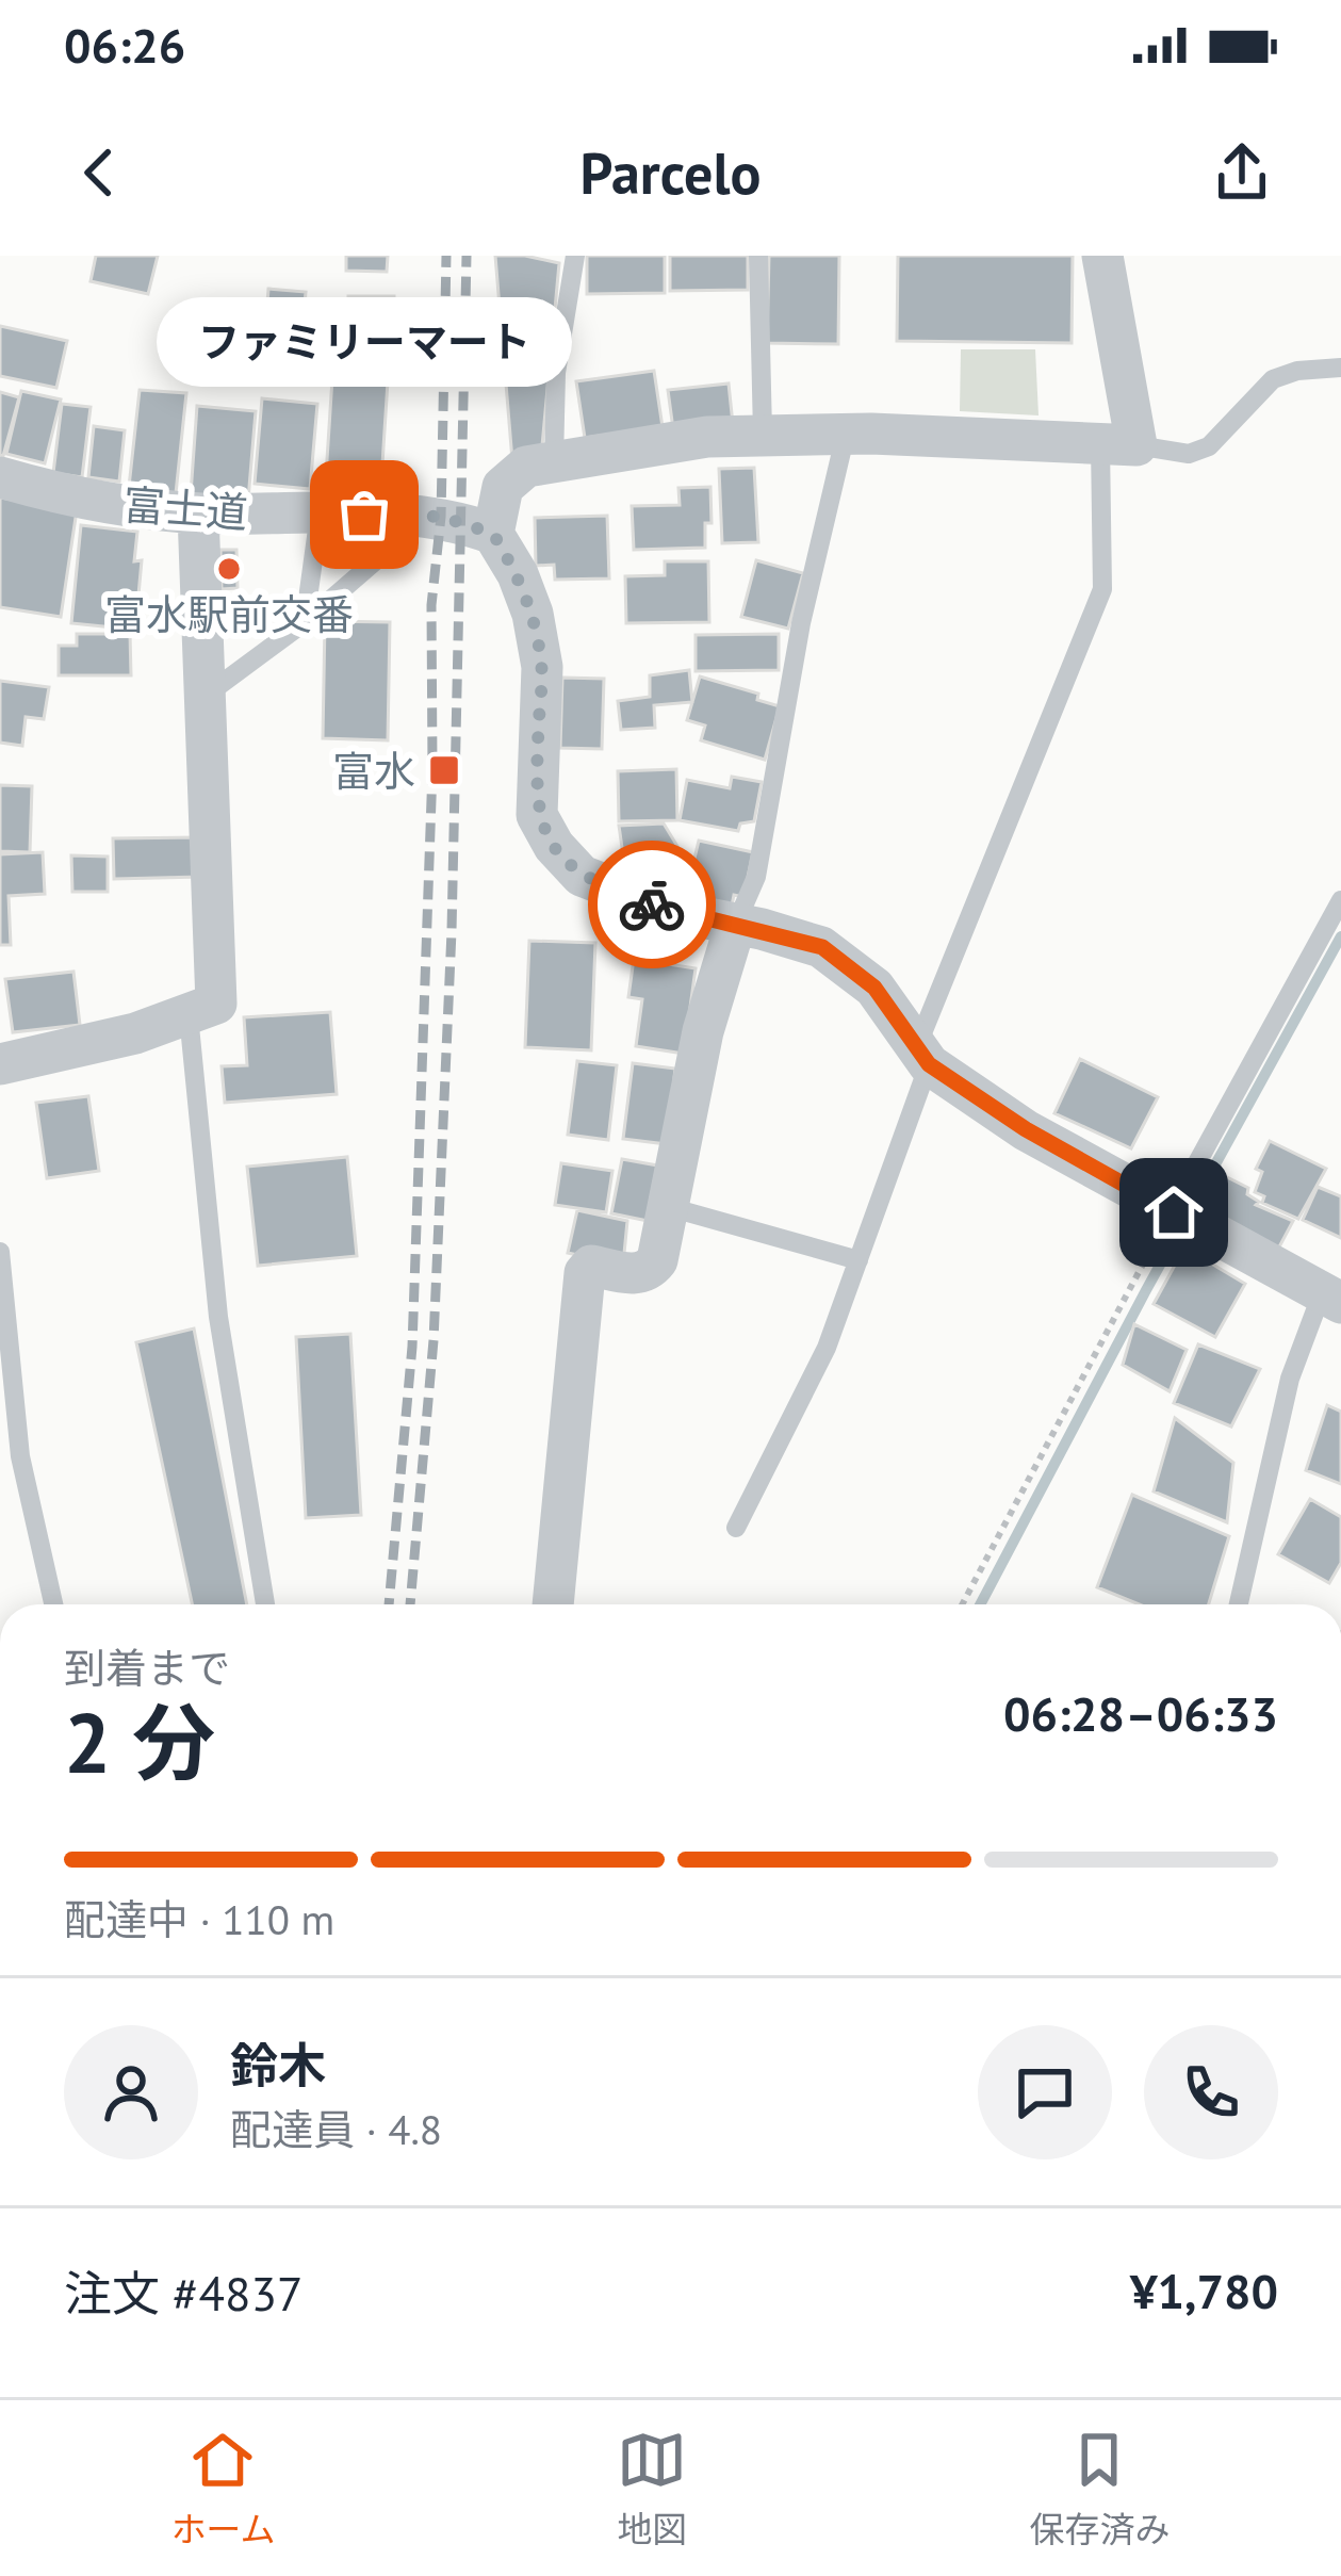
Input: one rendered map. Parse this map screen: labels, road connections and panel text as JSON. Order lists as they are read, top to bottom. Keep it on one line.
{"streets":{"street":["富士道"]},"places":{"other":["ファミリーマート","富水駅前交番"],"transit":["富水"]},"page":{"status":"06:26","header":"Parcelo","bubble":"ファミリーマート","heading":["2 分","到着まで","06:28–06:33"],"panel":["鈴木","配達員 · 4.8","注文 #4837","¥1,780"],"bar":"配達中 · 110 m","tabs":["ホーム","地図","保存済み"]}}
